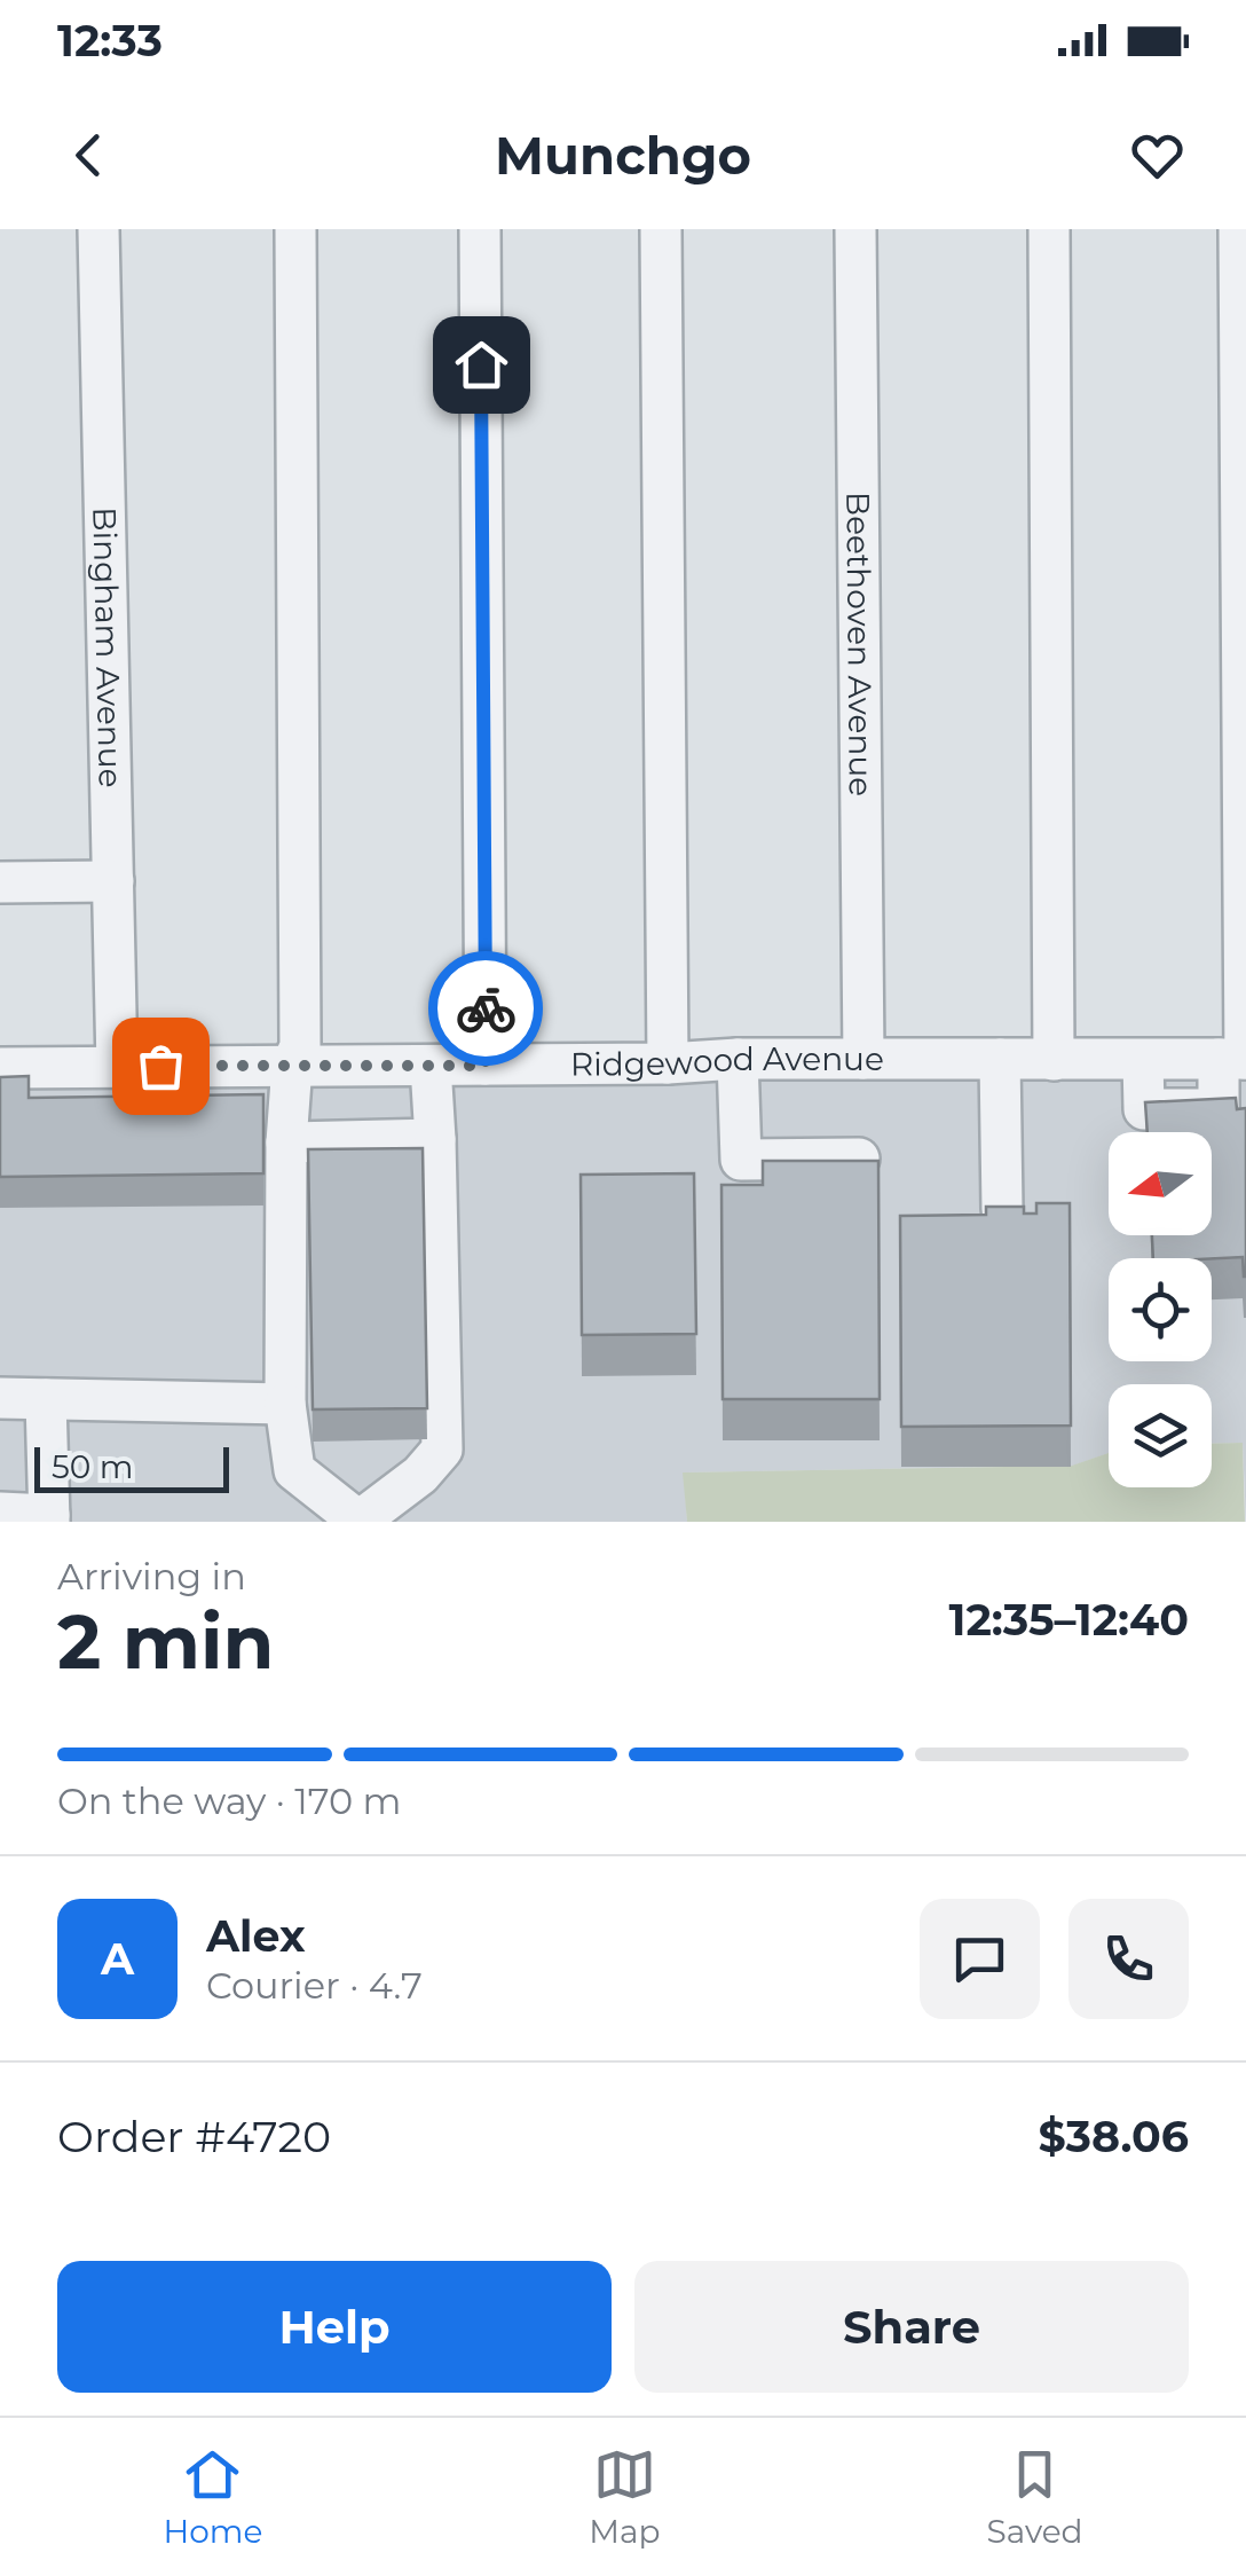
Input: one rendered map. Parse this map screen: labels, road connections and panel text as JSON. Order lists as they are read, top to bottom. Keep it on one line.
{"streets":{"street":["Beethoven Avenue","Bingham Avenue","Ridgewood Avenue"]},"crossings":[["Beethoven Avenue","Ridgewood Avenue"],["Bingham Avenue","Ridgewood Avenue"]],"scale_bar":"50 m","north":"left","page":{"status":"12:33","header":"Munchgo","scale":"50 m","heading":["2 min","Arriving in","12:35–12:40"],"panel":["Alex","Courier · 4.7","Order #4720","$38.06"],"bar":"On the way · 170 m","round":"A","buttons":["Help","Share"],"tabs":["Home","Map","Saved"]}}
